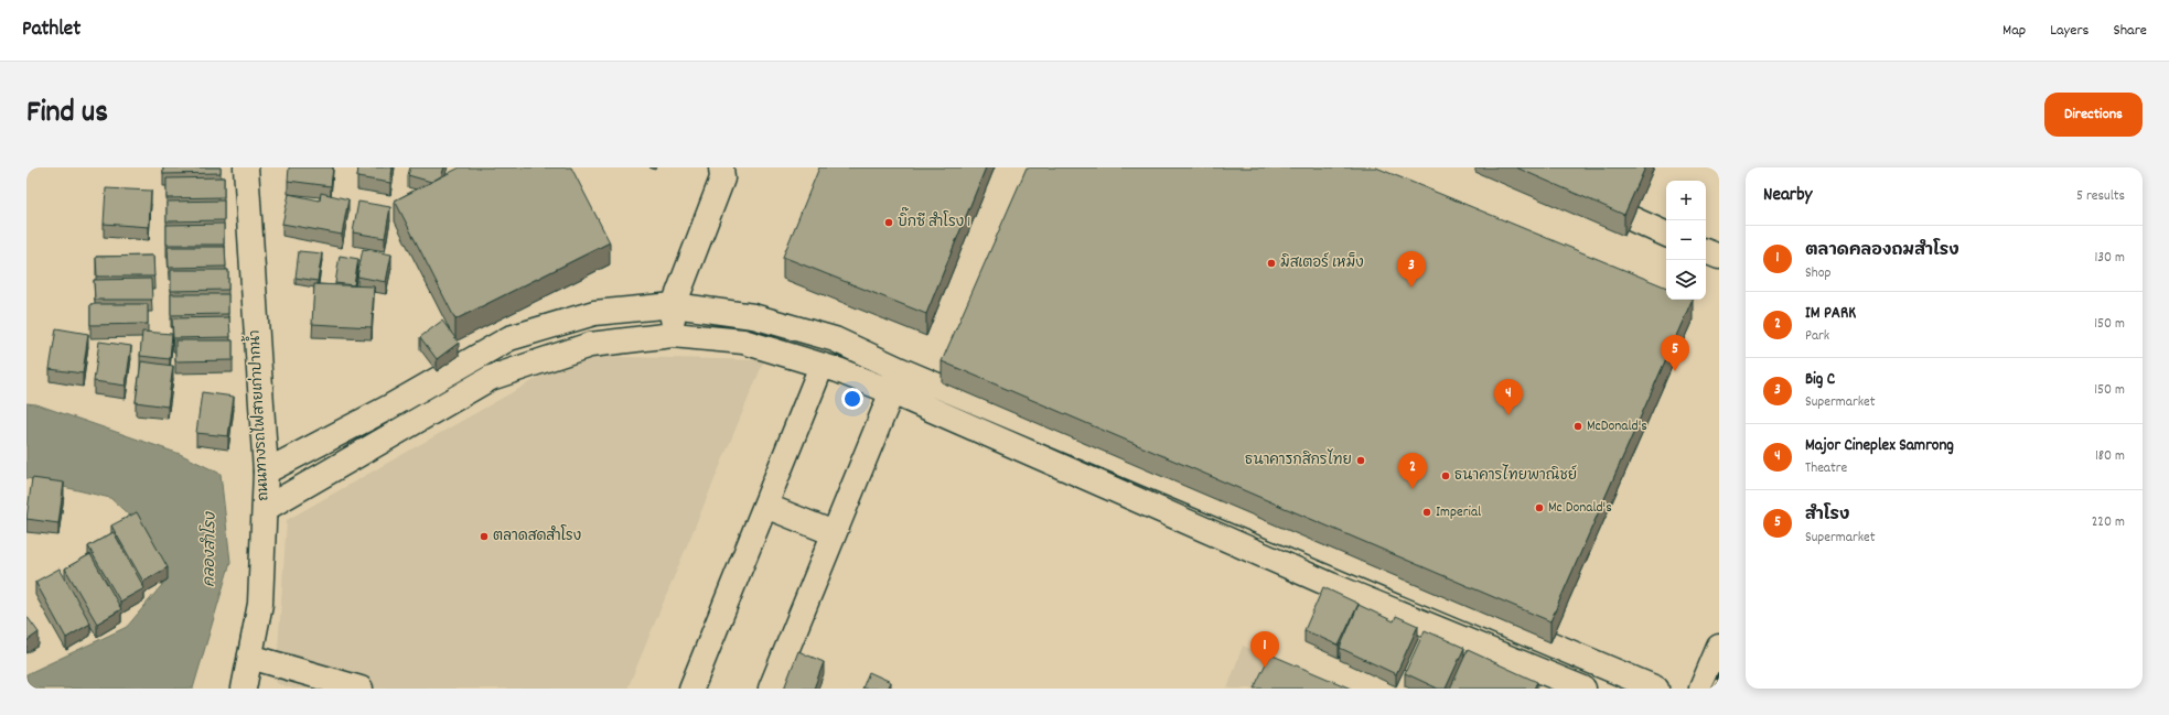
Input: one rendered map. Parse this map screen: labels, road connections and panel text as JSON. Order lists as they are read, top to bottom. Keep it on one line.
{"streets":{"main road":["ถนนทางรถไฟสายเก่าปากน้ำ"]},"water":["คลองสำโรง"],"places":["บิ๊กซี สำโรง 1","มิสเตอร์ เหม็ง","McDonald's","ธนาคารกสิกรไทย","ธนาคารไทยพาณิชย์","Mc Donald's","Imperial","ตลาดสดสำโรง"],"page":{"header":"Pathlet","nav":["Map","Layers","Share"],"title":"Find us","buttons":"Directions","heading":["Nearby","5 results"],"map_buttons":["+","−"],"list":[{"mark":"1","name":"ตลาดคลองถมสำโรง","note":"Shop","value":"130 m"},{"mark":"2","name":"IM PARK","note":"Park","value":"150 m"},{"mark":"3","name":"Big C","note":"Supermarket","value":"150 m"},{"mark":"4","name":"Major Cineplex Samrong","note":"Theatre","value":"180 m"},{"mark":"5","name":"สำโรง","note":"Supermarket","value":"220 m"}],"pins":["3","5","4","2","1"]}}
